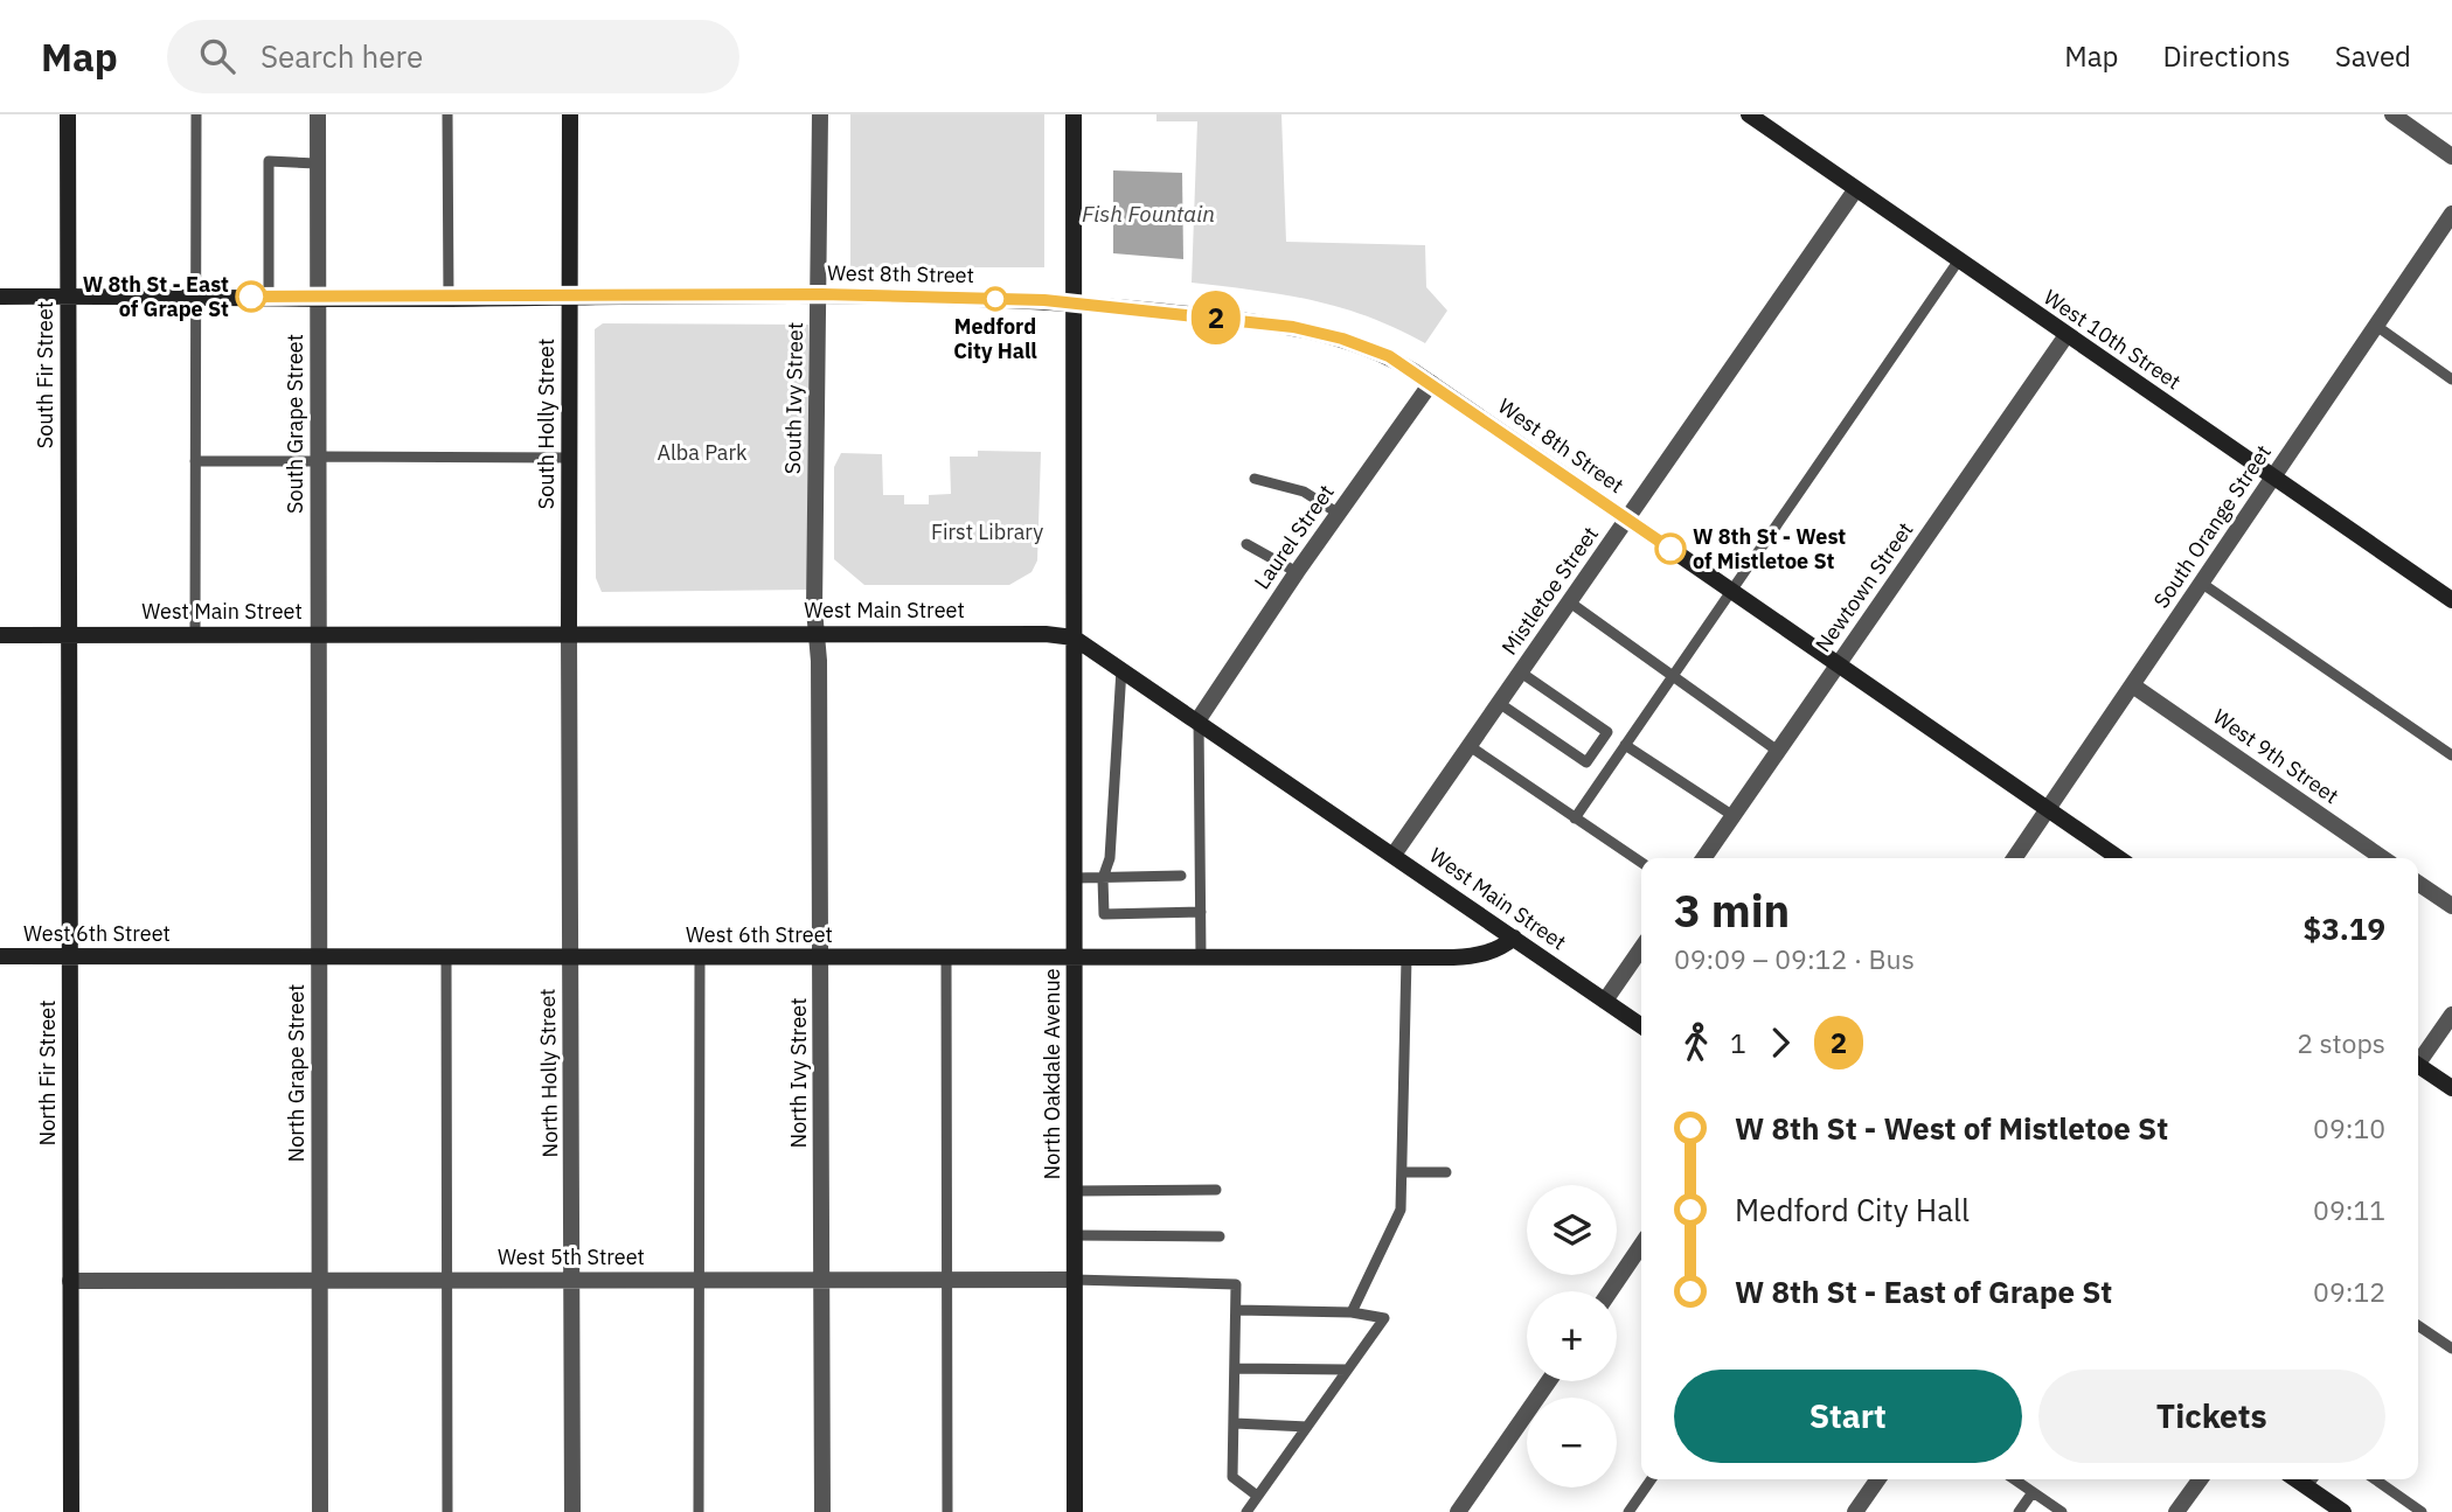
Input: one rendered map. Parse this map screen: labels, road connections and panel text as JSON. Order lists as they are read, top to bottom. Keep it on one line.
{"streets":{"street":["West 8th Street","West 10th Street","South Fir Street","South Ivy Street","South Grape Street","South Holly Street","South Orange Street","Laurel Street","Newtown Street","Mistletoe Street","West Main Street","West 9th Street","West 6th Street","North Fir Street","North Grape Street","North Holly Street","North Ivy Street","North Oakdale Avenue","West 5th Street"]},"crossings":[["West 8th Street","South Fir Street"],["West 8th Street","South Ivy Street"],["West 8th Street","South Grape Street"],["West 8th Street","South Holly Street"],["West 8th Street","South Orange Street"],["West 8th Street","Laurel Street"],["West 8th Street","Newtown Street"],["West 8th Street","Mistletoe Street"],["West 8th Street","North Oakdale Avenue"],["West 10th Street","South Orange Street"],["West 10th Street","Newtown Street"],["West 10th Street","Mistletoe Street"],["South Fir Street","West Main Street"],["South Fir Street","North Fir Street"],["South Ivy Street","West Main Street"],["South Ivy Street","North Ivy Street"],["South Grape Street","West Main Street"],["South Grape Street","North Grape Street"],["South Holly Street","West Main Street"],["South Holly Street","North Holly Street"],["South Orange Street","West 9th Street"],["Laurel Street","West Main Street"],["Mistletoe Street","West Main Street"],["West Main Street","West 6th Street"],["West Main Street","North Fir Street"],["West Main Street","North Grape Street"],["West Main Street","North Holly Street"],["West Main Street","North Ivy Street"],["West Main Street","North Oakdale Avenue"],["West 6th Street","North Fir Street"],["West 6th Street","North Grape Street"],["West 6th Street","North Holly Street"],["West 6th Street","North Ivy Street"],["West 6th Street","North Oakdale Avenue"],["North Fir Street","West 5th Street"],["North Grape Street","West 5th Street"],["North Holly Street","West 5th Street"],["North Ivy Street","West 5th Street"],["North Oakdale Avenue","West 5th Street"]],"water":["Fish Fountain"],"parks":["Alba Park","First Library"],"places":["W 8th St - East of Grape St","Medford City Hall","W 8th St - West of Mistletoe St"],"lines":["bus line 2"],"page":{"header":"Map","search":"Search here","nav":["Map","Directions","Saved"],"on_map":"2","heading":["3 min","09:09 – 09:12 · Bus","$3.19"],"legs":["1","2","2 stops"],"list":[{"name":"W 8th St - West of Mistletoe St","value":"09:10"},{"name":"Medford City Hall","value":"09:11"},{"name":"W 8th St - East of Grape St","value":"09:12"}],"map_buttons":["+","−"],"buttons":["Start","Tickets"]}}
